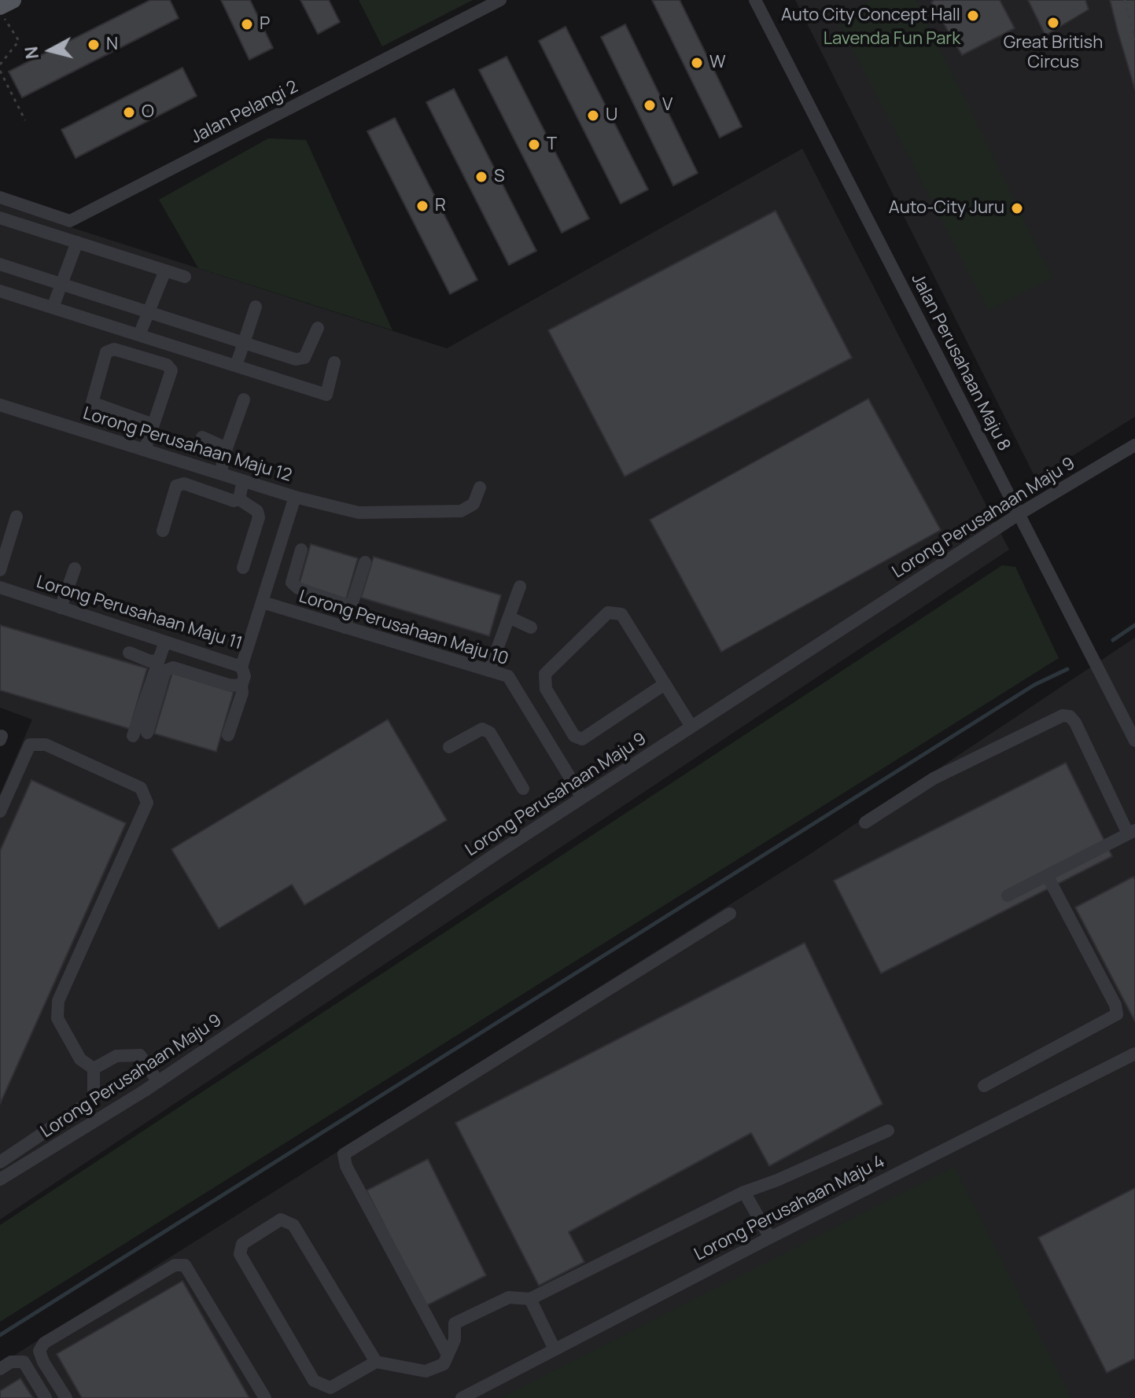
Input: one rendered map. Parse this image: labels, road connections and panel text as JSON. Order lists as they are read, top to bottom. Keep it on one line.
{"streets":{"street":["Jalan Pelangi 2","Jalan Perusahaan Maju 8","Lorong Perusahaan Maju 12","Lorong Perusahaan Maju 9","Lorong Perusahaan Maju 11","Lorong Perusahaan Maju 10","Lorong Perusahaan Maju 4"]},"crossings":[["Jalan Perusahaan Maju 8","Lorong Perusahaan Maju 9"],["Lorong Perusahaan Maju 12","Lorong Perusahaan Maju 11"],["Lorong Perusahaan Maju 12","Lorong Perusahaan Maju 10"],["Lorong Perusahaan Maju 9","Lorong Perusahaan Maju 10"],["Lorong Perusahaan Maju 11","Lorong Perusahaan Maju 10"]],"parks":["Lavenda Fun Park"],"places":["Auto City Concept Hall","Great British Circus","P","N","W","V","O","U","T","S","R","Auto-City Juru"],"north":"left"}
